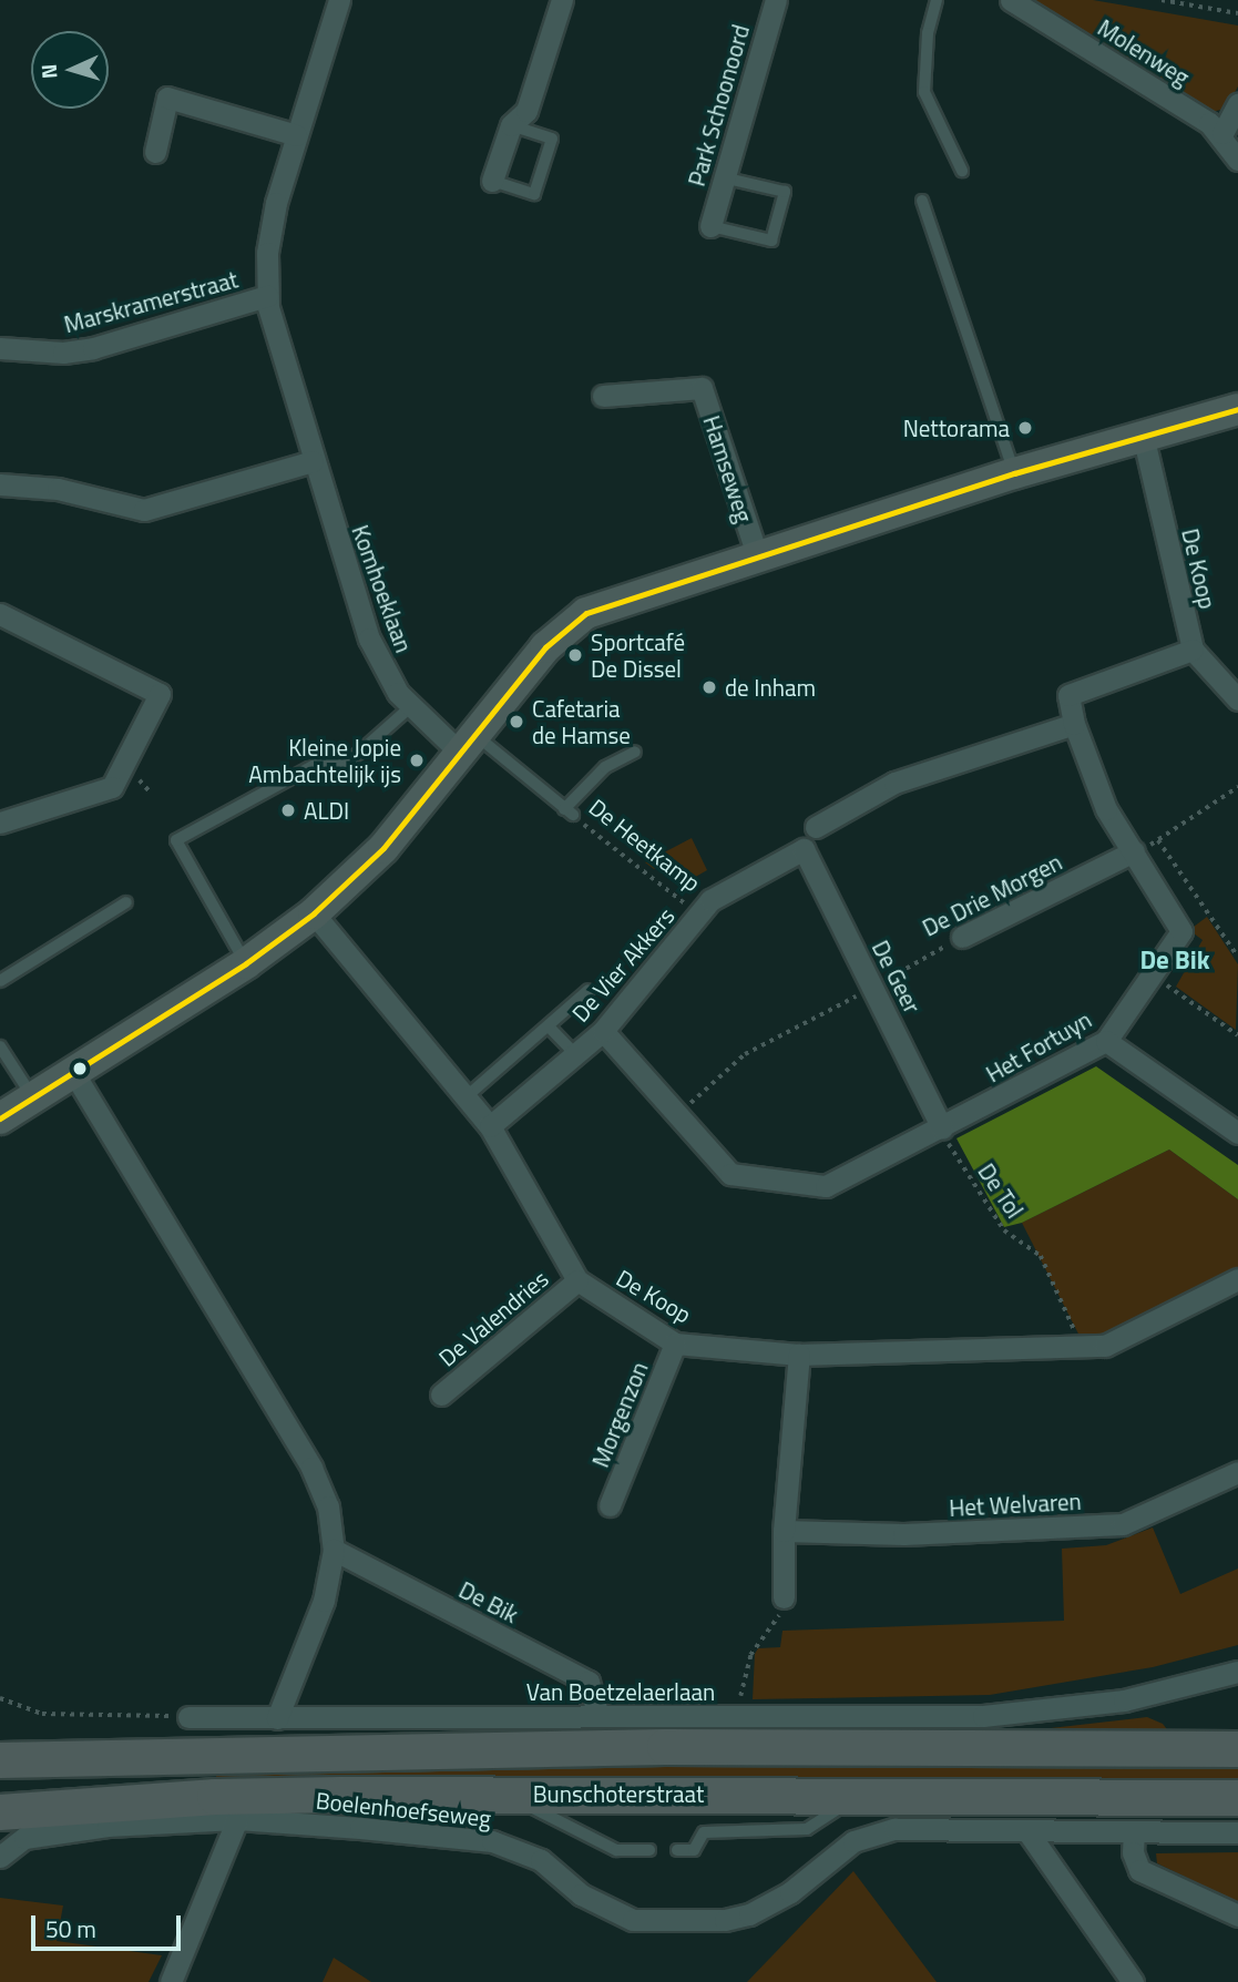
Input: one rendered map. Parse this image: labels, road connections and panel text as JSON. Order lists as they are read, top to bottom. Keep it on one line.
{"streets":{"main road":["Bunschoterstraat"],"street":["Molenweg","Park Schoonoord","Marskramerstraat","Hamseweg","De Koop","Komhoeklaan","De Drie Morgen","De Vier Akkers","De Geer","Het Fortuyn","De Valendries","Morgenzon","Het Welvaren","De Bik","Van Boetzelaerlaan","Boelenhoefseweg"],"lane":["De Heetkamp"],"path":["De Tol"]},"crossings":[["Marskramerstraat","Komhoeklaan"],["De Koop","De Vier Akkers"],["De Koop","Het Fortuyn"],["De Koop","De Tol"],["De Koop","De Valendries"],["De Koop","Morgenzon"],["Komhoeklaan","De Heetkamp"],["De Heetkamp","De Vier Akkers"],["De Drie Morgen","De Geer"],["De Drie Morgen","Het Fortuyn"],["De Vier Akkers","De Geer"],["De Vier Akkers","Het Fortuyn"],["De Geer","Het Fortuyn"],["De Geer","De Tol"],["Het Fortuyn","De Tol"],["De Bik","Van Boetzelaerlaan"]],"districts":["De Bik"],"places":["Nettorama","Sportcafé De Dissel","de Inham","Cafetaria de Hamse","Kleine Jopie Ambachtelijk ijs","ALDI"],"scale_bar":"50 m","north":"left"}
